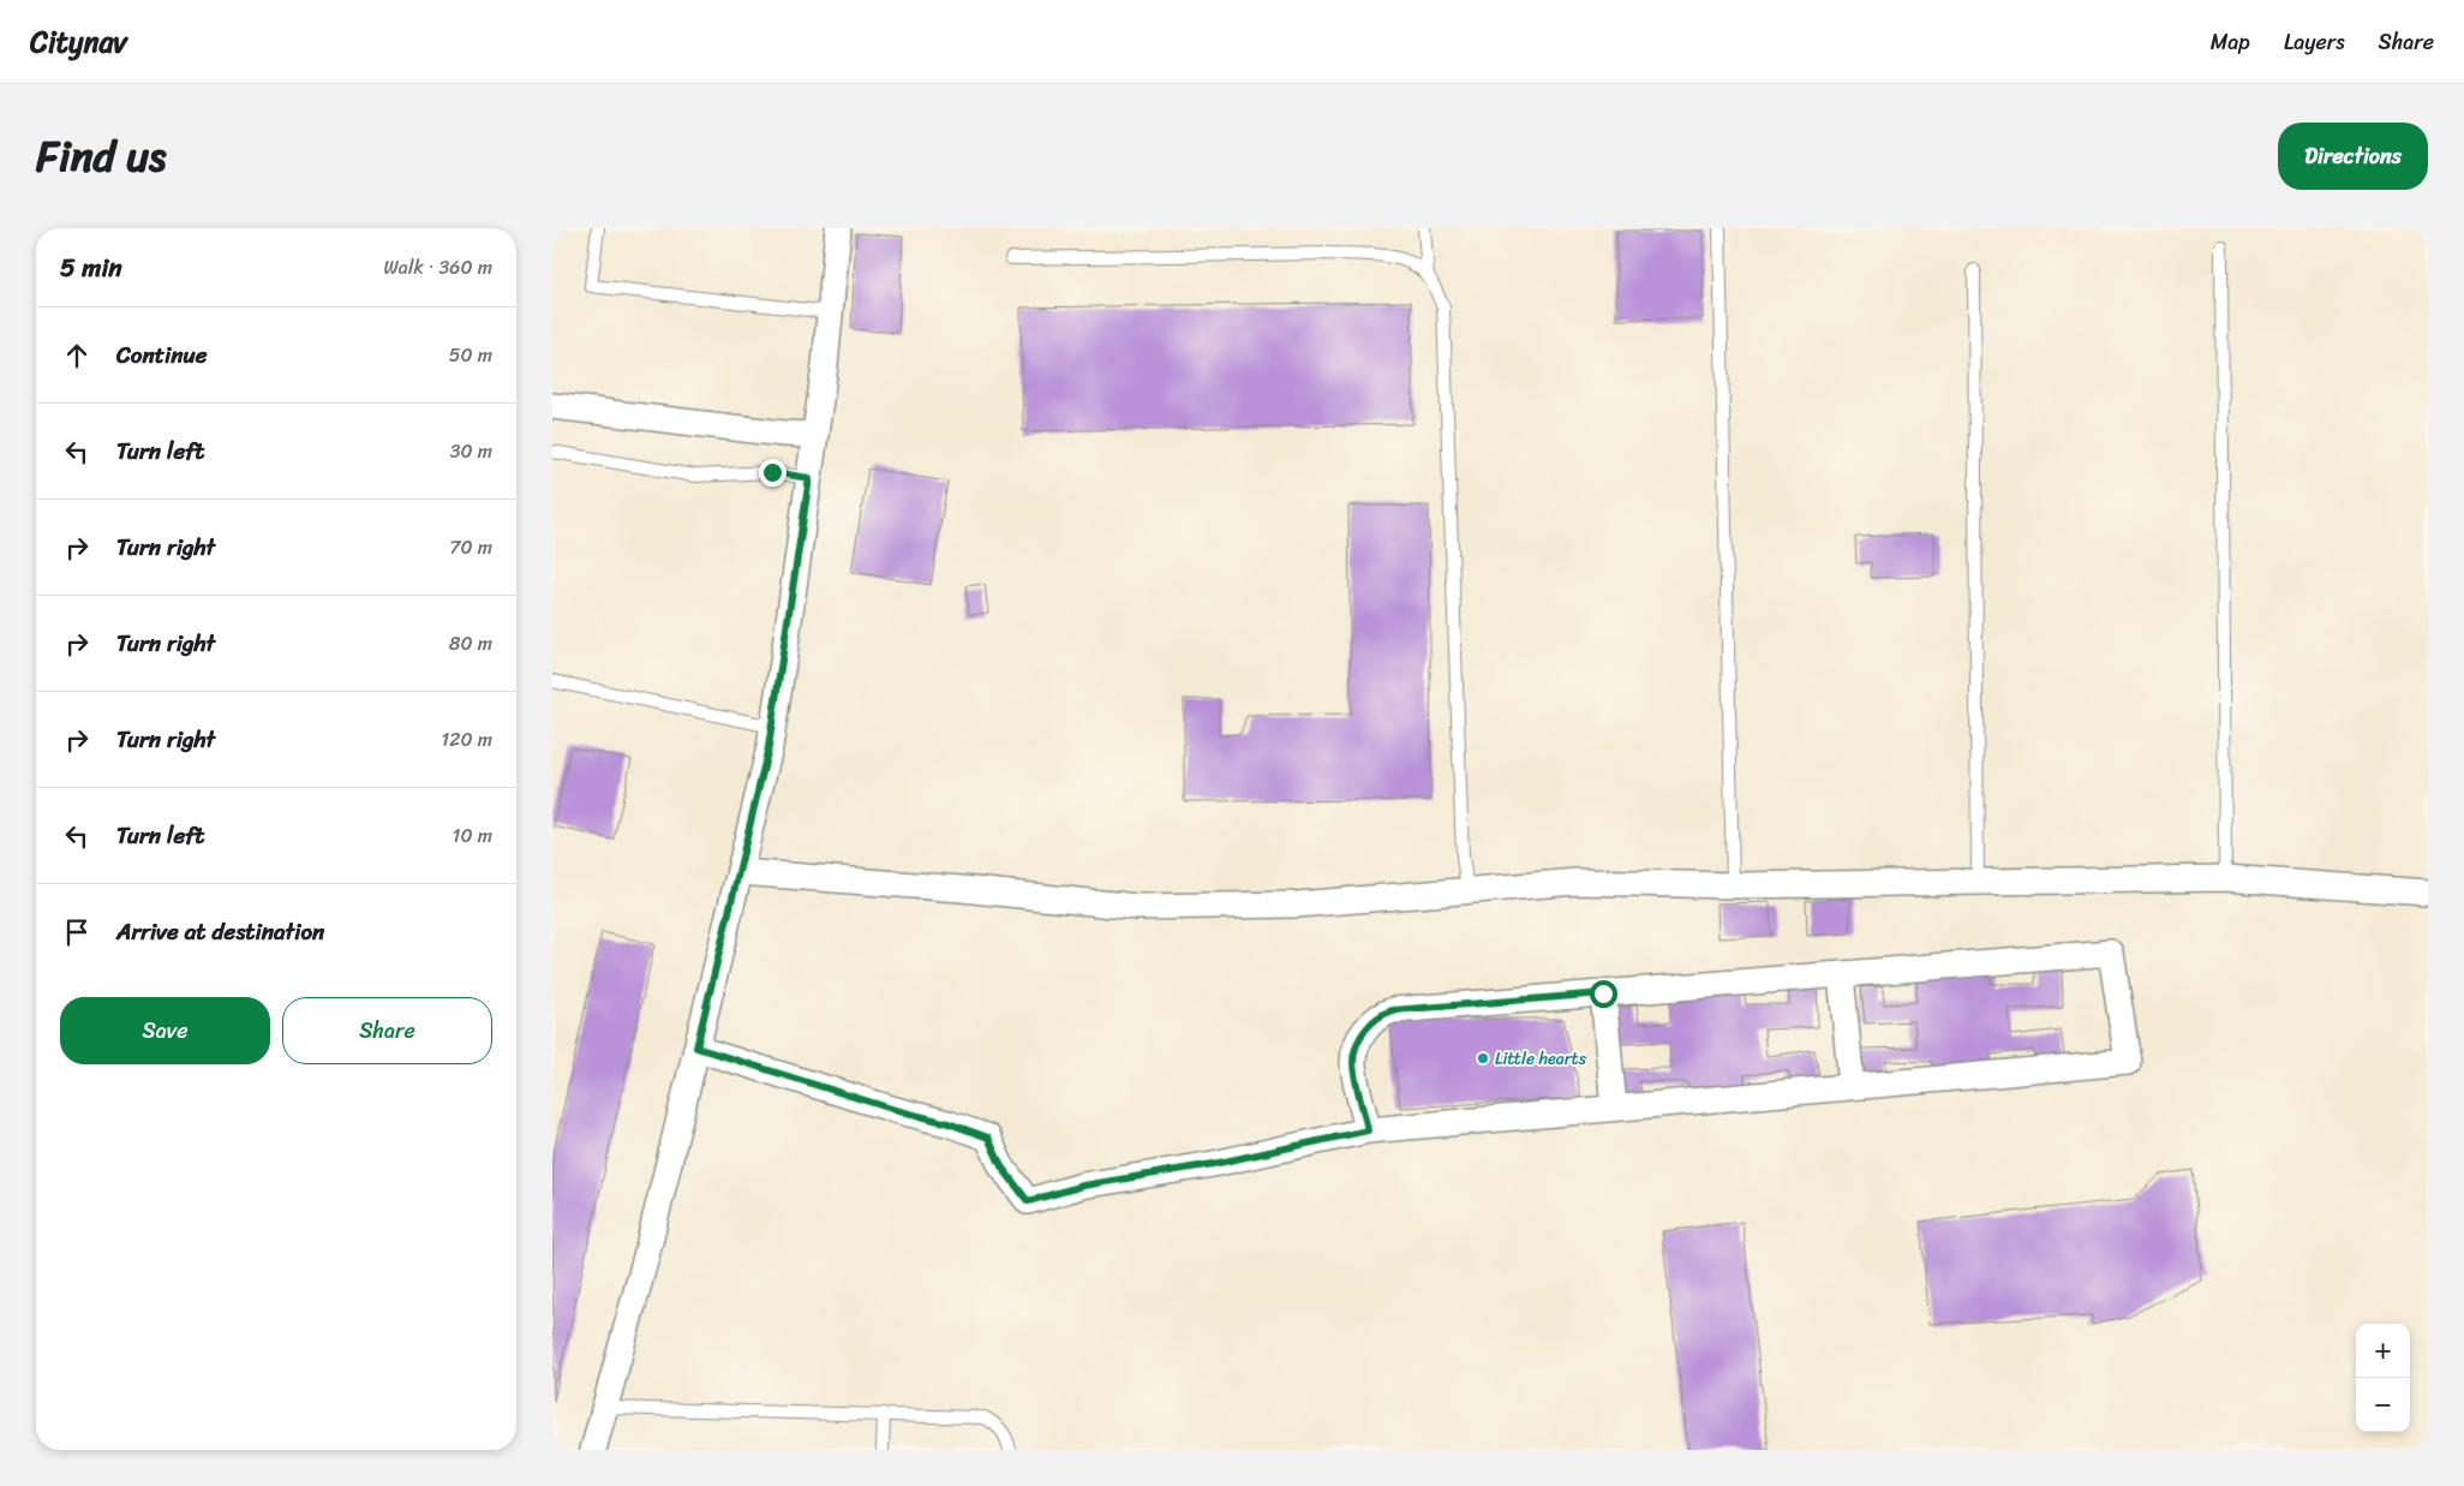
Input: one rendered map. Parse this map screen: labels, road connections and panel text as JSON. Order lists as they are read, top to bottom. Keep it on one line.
{"places":["Little hearts"],"page":{"header":"Citynav","nav":["Map","Layers","Share"],"title":"Find us","buttons":["Directions",["Save","Share"]],"heading":["5 min","Walk · 360 m"],"list":[["Continue","50 m"],["Turn left","30 m"],["Turn right","70 m"],["Turn right","80 m"],["Turn right","120 m"],["Turn left","10 m"],"Arrive at destination"],"map_buttons":["+","−"]}}
